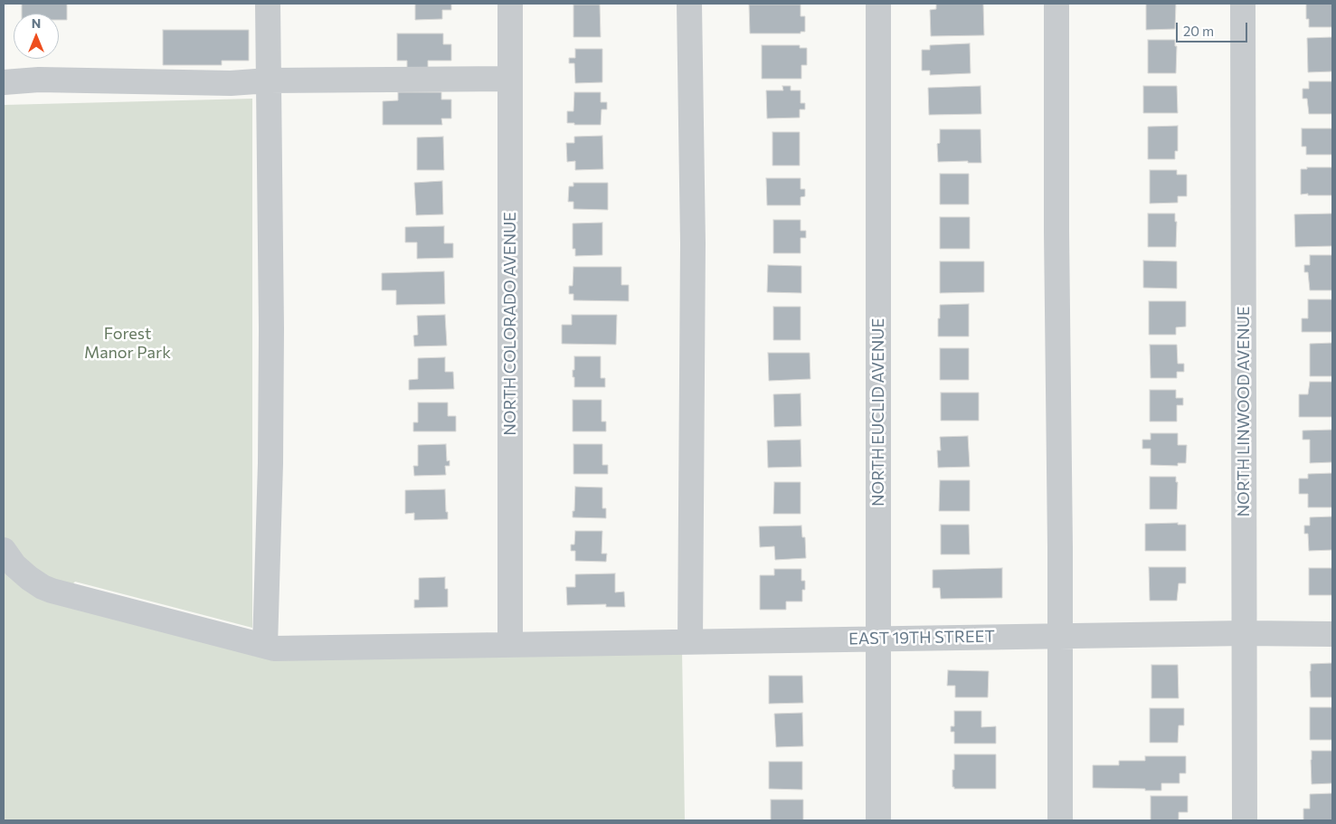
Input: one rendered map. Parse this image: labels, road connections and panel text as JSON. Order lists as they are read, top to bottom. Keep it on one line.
{"streets":{"street":["NORTH COLORADO AVENUE","NORTH LINWOOD AVENUE","NORTH EUCLID AVENUE","EAST 19TH STREET"]},"crossings":[["NORTH COLORADO AVENUE","EAST 19TH STREET"],["NORTH LINWOOD AVENUE","EAST 19TH STREET"],["NORTH EUCLID AVENUE","EAST 19TH STREET"]],"parks":["Forest Manor Park"],"scale_bar":"20 m","north":"top"}
